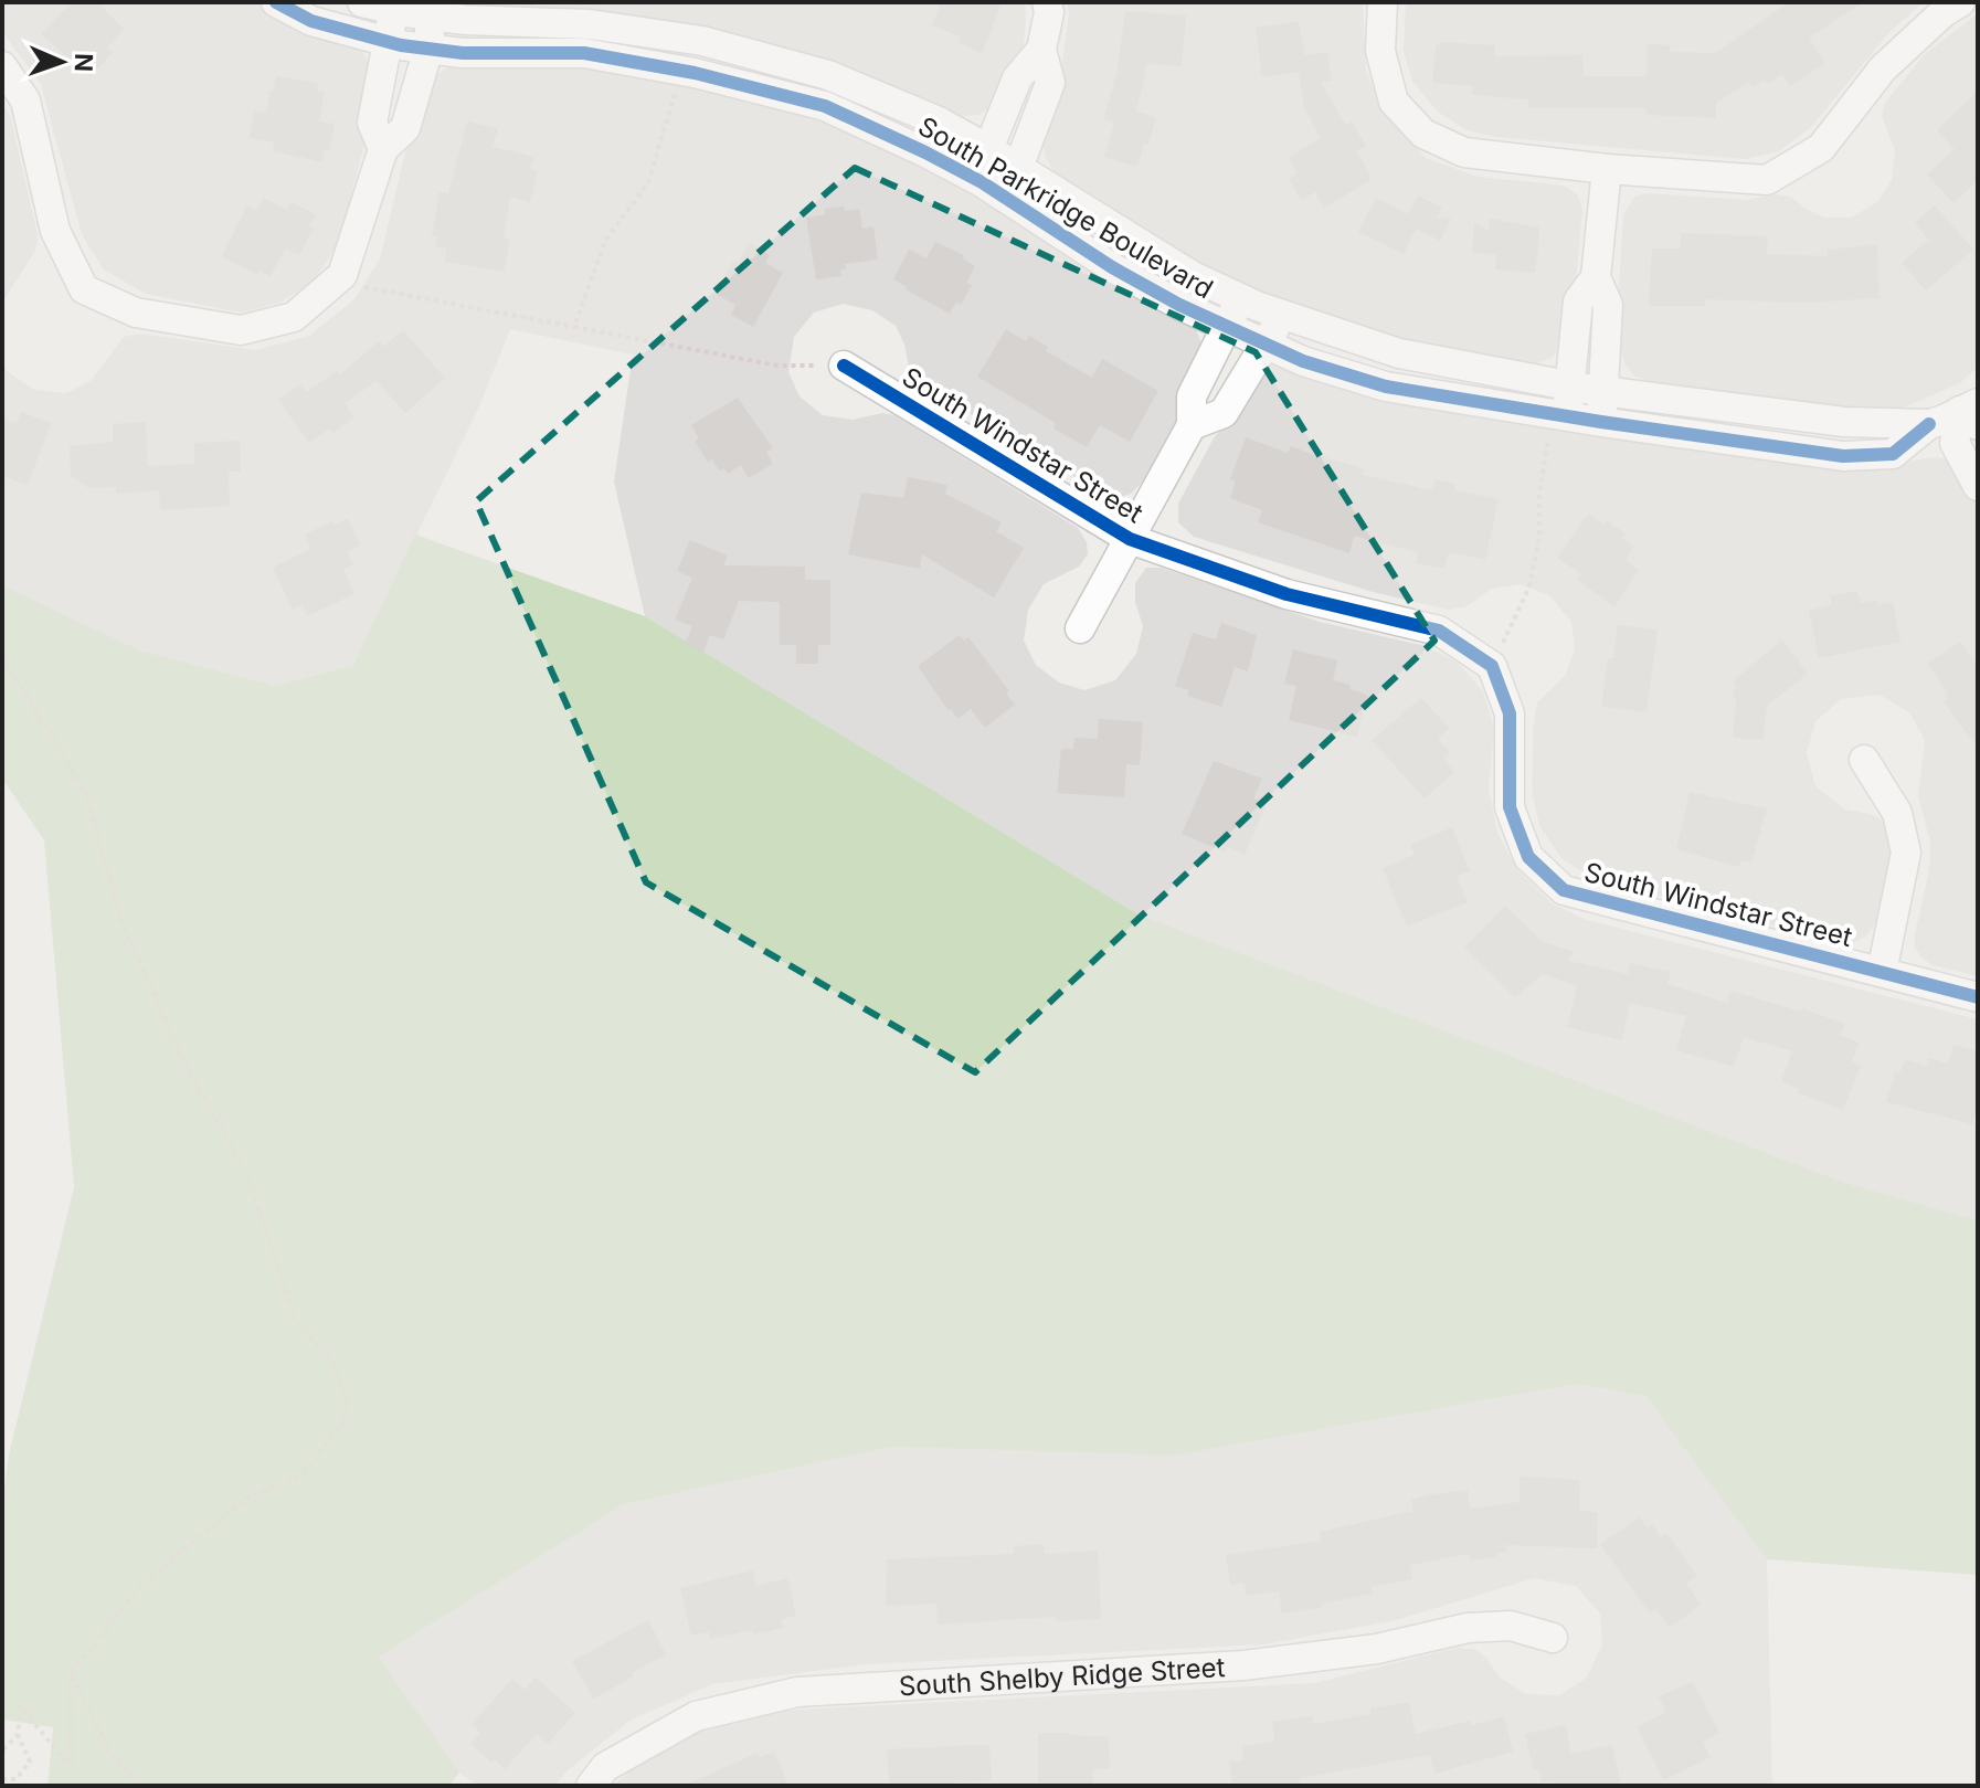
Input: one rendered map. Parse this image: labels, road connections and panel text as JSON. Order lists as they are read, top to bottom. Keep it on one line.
{"streets":{"street":["South Parkridge Boulevard","South Windstar Street","South Shelby Ridge Street"]},"north":"right"}
